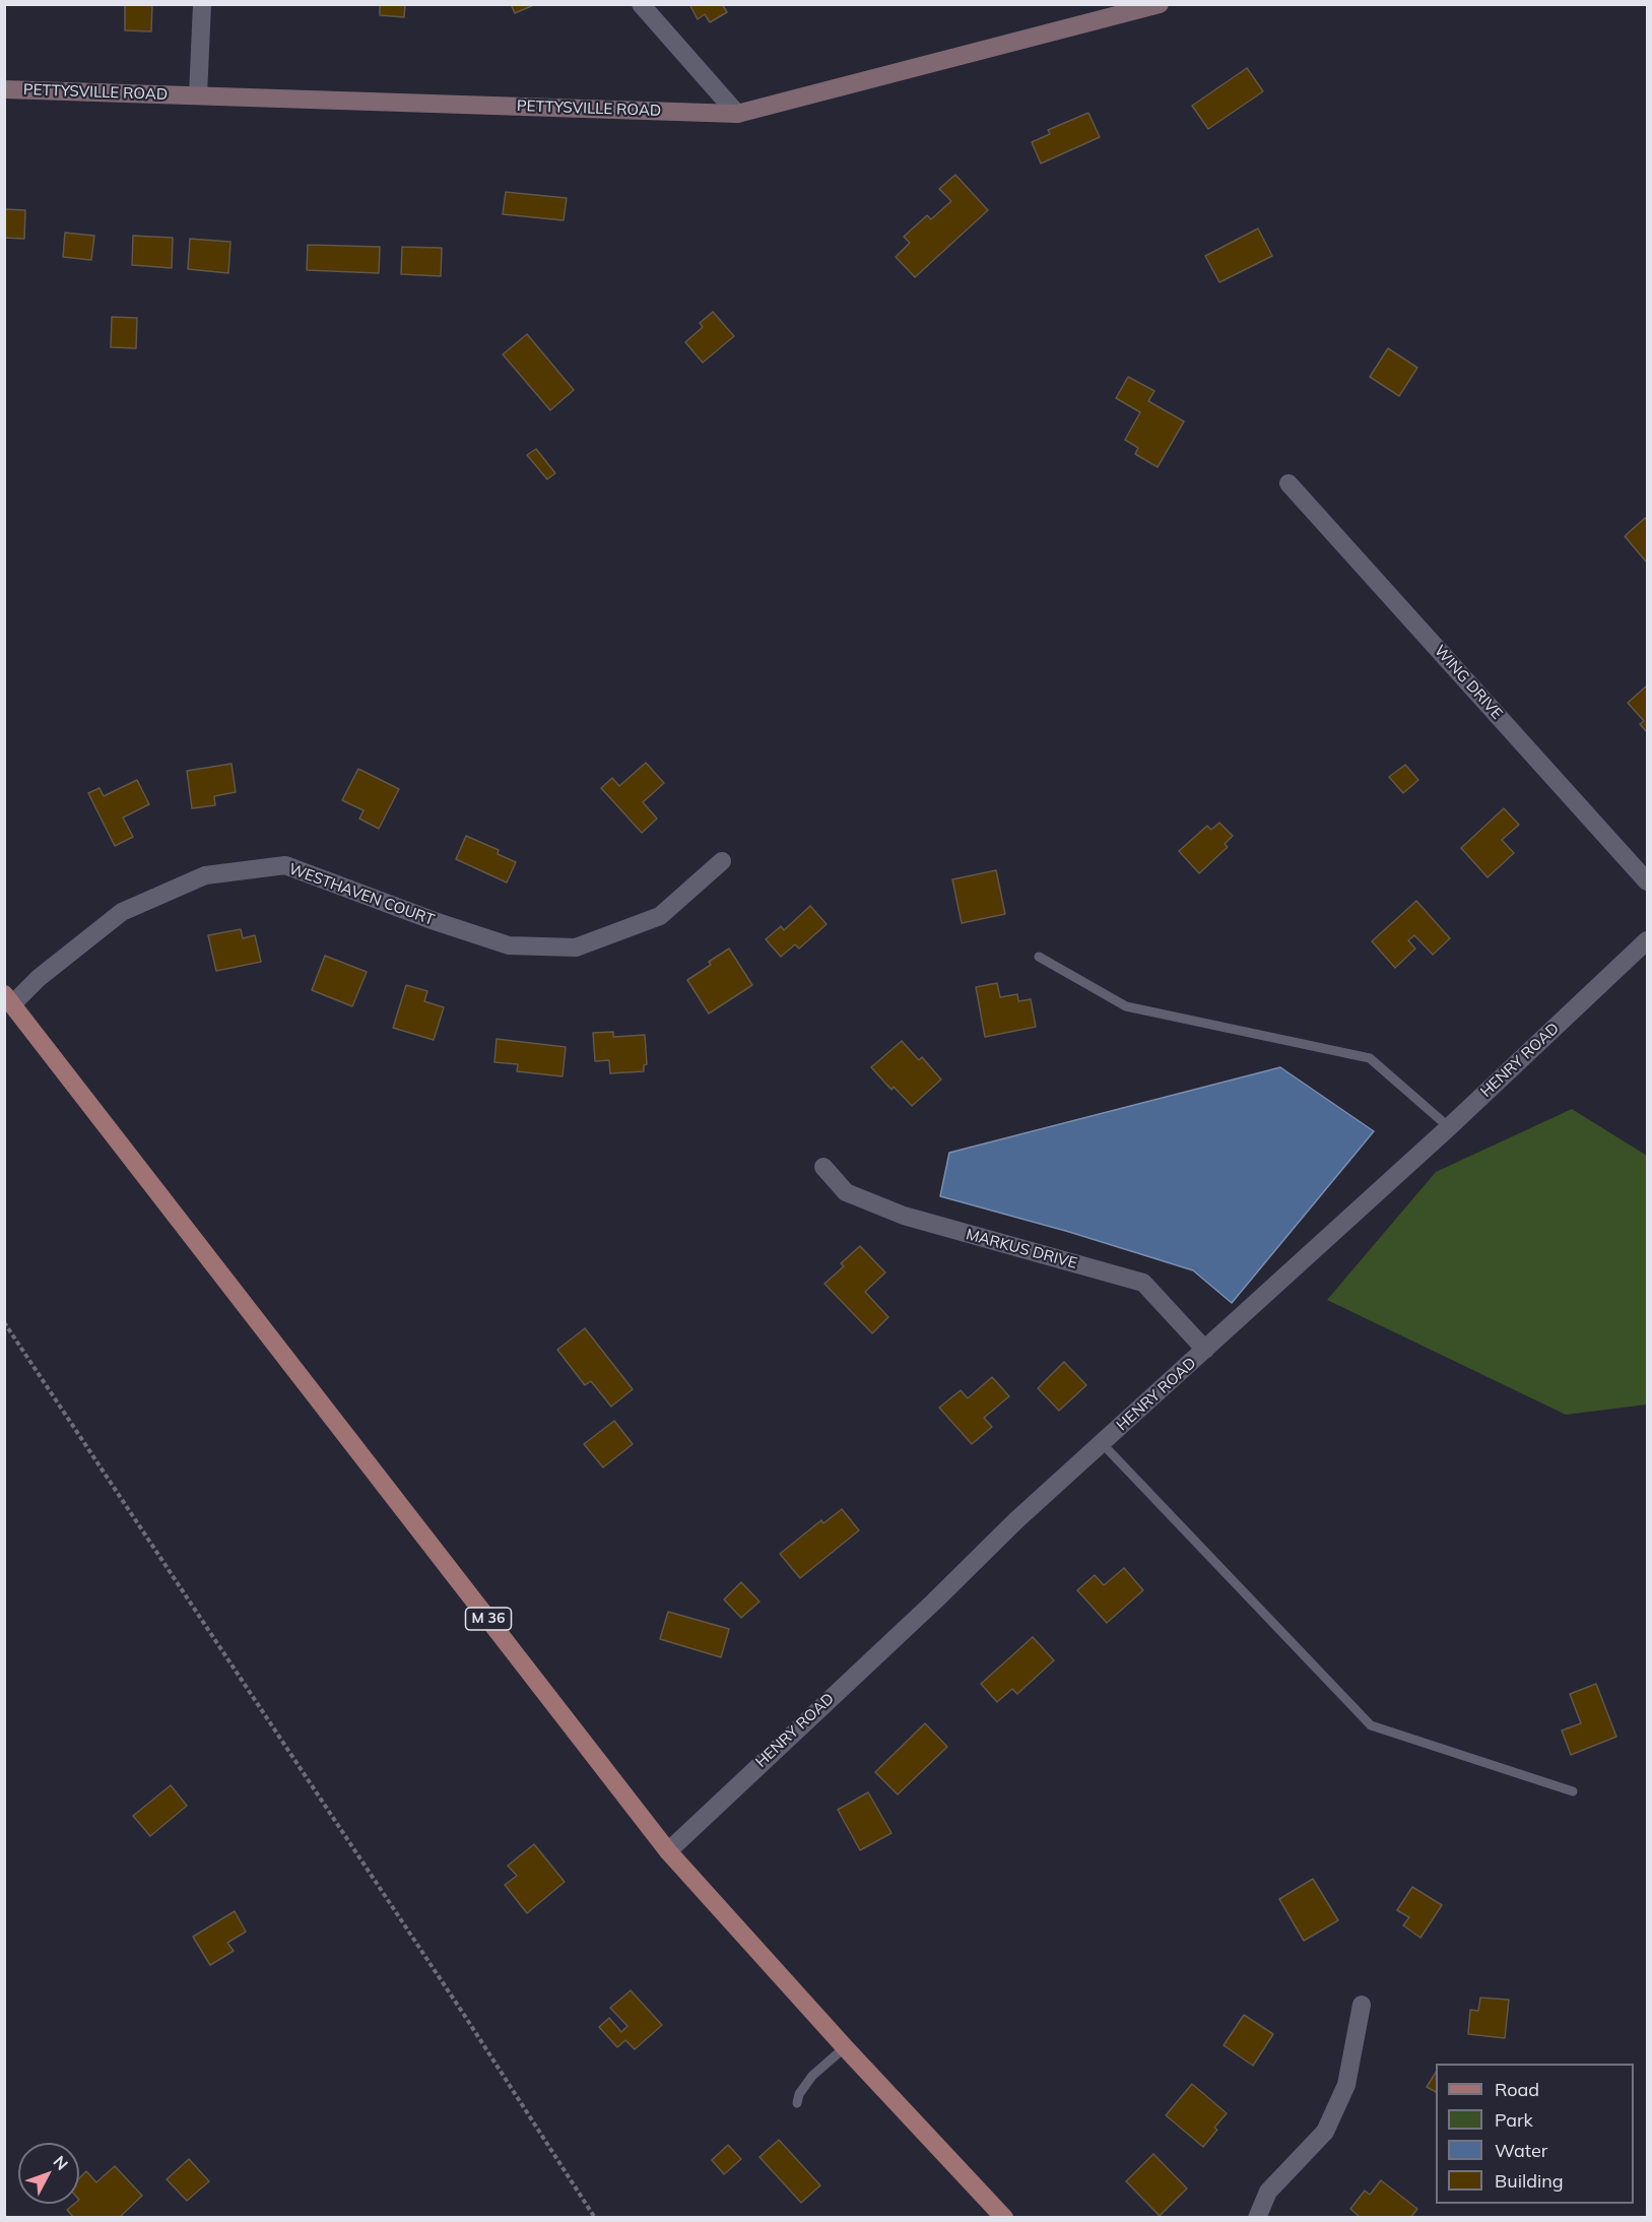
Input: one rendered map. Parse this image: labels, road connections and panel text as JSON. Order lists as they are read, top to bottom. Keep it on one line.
{"streets":{"main road":["PETTYSVILLE ROAD","M 36"],"street":["WING DRIVE","WESTHAVEN COURT","HENRY ROAD","MARKUS DRIVE"]},"crossings":[["WESTHAVEN COURT","M 36"],["HENRY ROAD","MARKUS DRIVE"],["HENRY ROAD","M 36"]],"legend":["Road","Park","Water","Building"],"north":"top right"}
